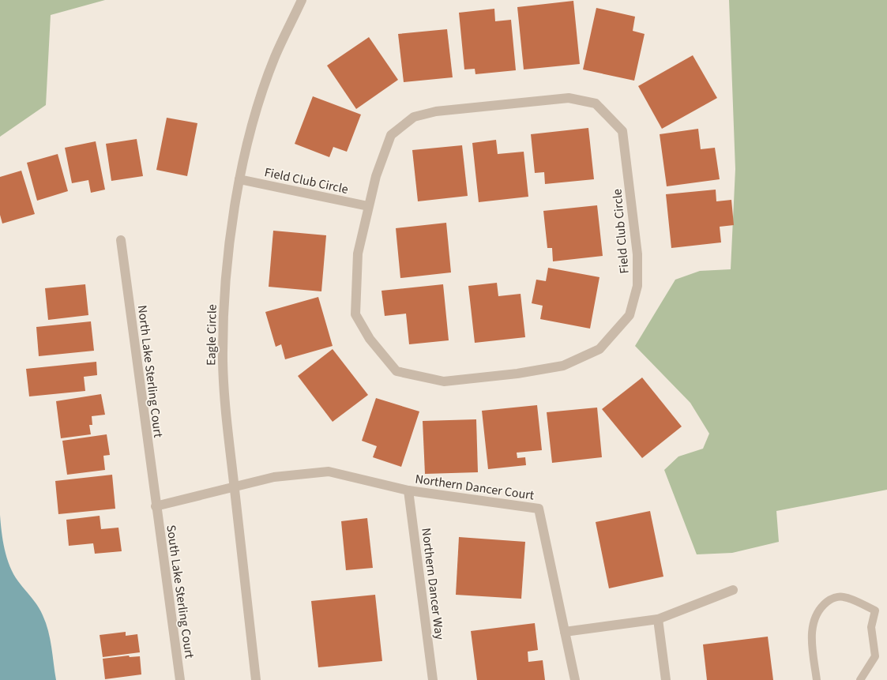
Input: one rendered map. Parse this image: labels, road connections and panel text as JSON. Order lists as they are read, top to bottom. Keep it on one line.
{"streets":{"street":["Field Club Circle","Eagle Circle","North Lake Sterling Court","Northern Dancer Court","Northern Dancer Way","South Lake Sterling Court"]},"crossings":[["Field Club Circle","Eagle Circle"],["Eagle Circle","Northern Dancer Court"],["North Lake Sterling Court","Northern Dancer Court"],["North Lake Sterling Court","South Lake Sterling Court"],["Northern Dancer Court","Northern Dancer Way"],["Northern Dancer Court","South Lake Sterling Court"]]}
